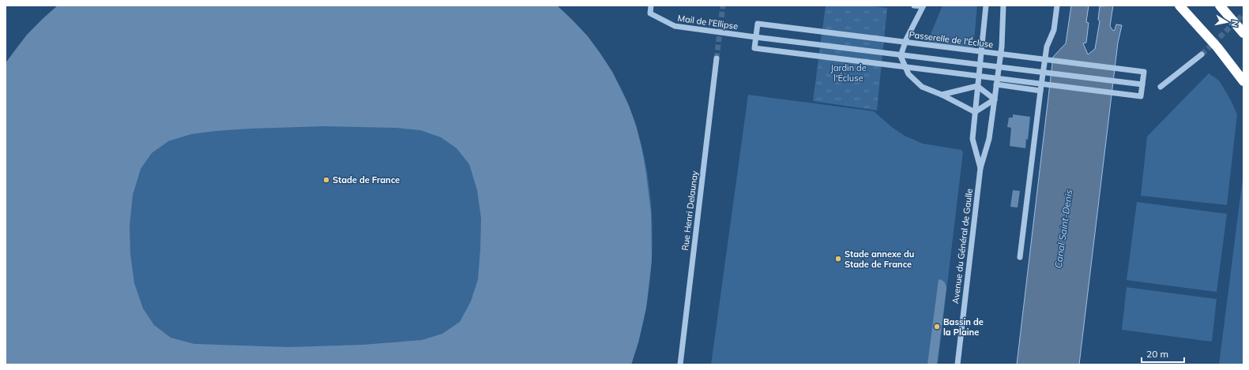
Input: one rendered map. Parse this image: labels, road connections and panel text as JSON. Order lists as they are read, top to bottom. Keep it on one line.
{"streets":{"street":["Mail de l'Ellipse","Passerelle de l'Écluse","Rue Henri Delaunay","Avenue du Général de Gaulle"]},"crossings":[["Mail de l'Ellipse","Passerelle de l'Écluse"]],"water":["Canal Saint-Denis"],"parks":["Jardin de l'Écluse"],"places":["Stade de France","Stade annexe du Stade de France","Bassin de la Plaine"],"scale_bar":"20 m","north":"right"}
